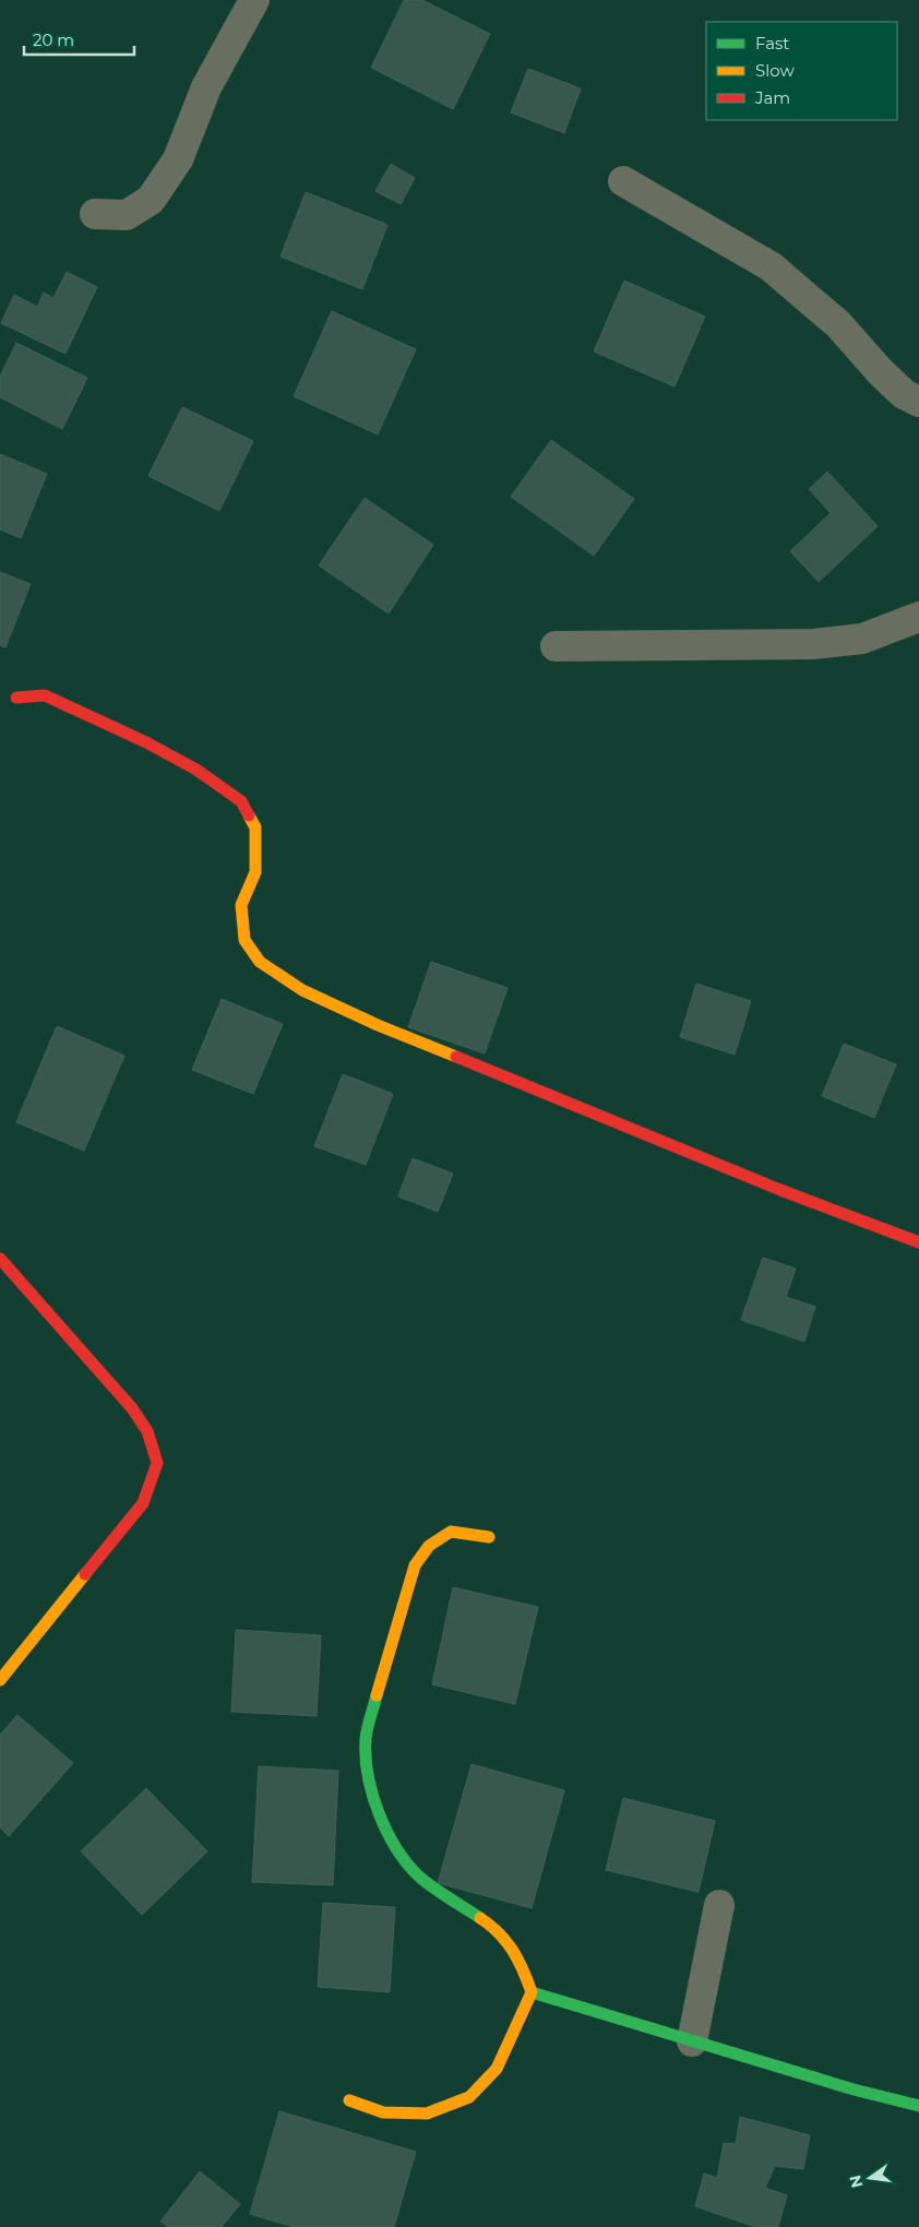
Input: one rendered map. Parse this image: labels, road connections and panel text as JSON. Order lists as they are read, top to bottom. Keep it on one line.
{"legend":["Fast","Slow","Jam"],"scale_bar":"20 m","north":"left"}
